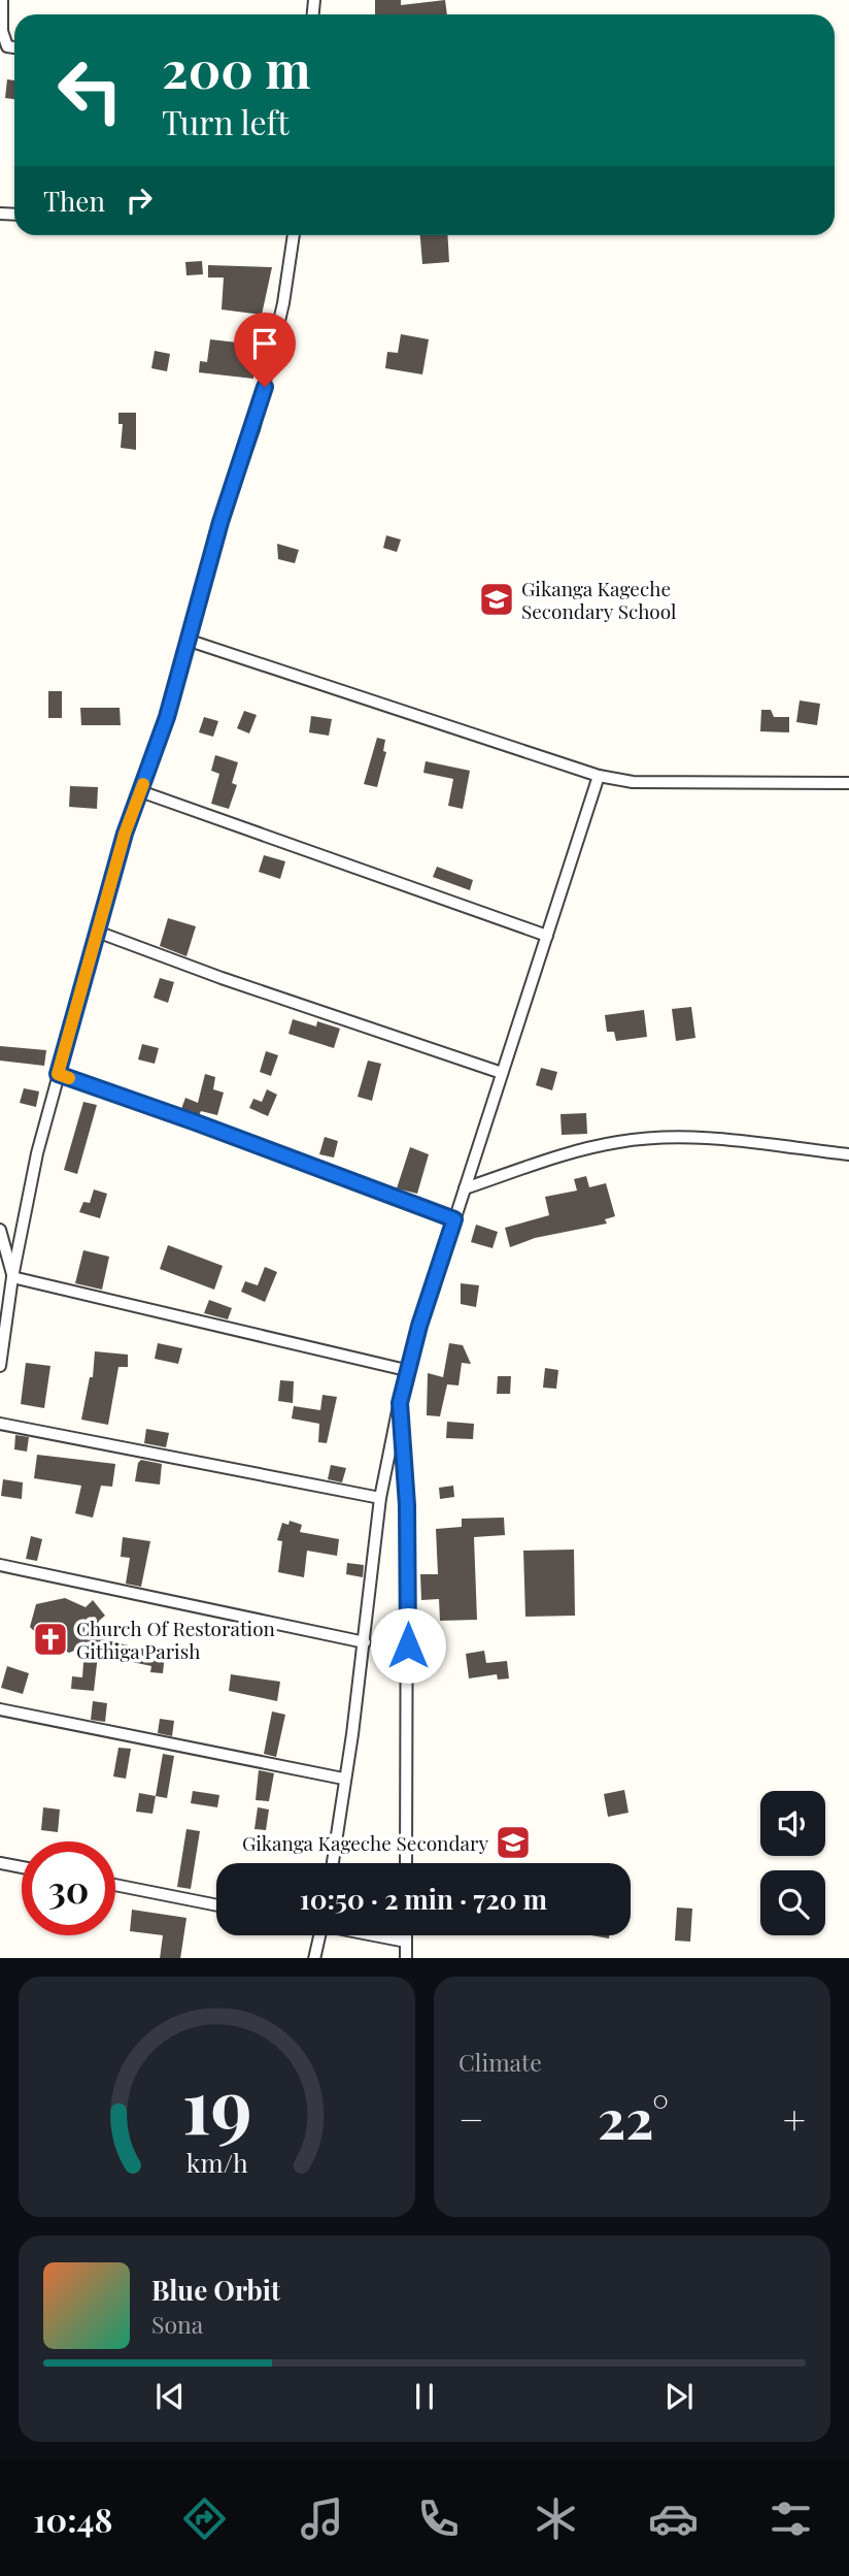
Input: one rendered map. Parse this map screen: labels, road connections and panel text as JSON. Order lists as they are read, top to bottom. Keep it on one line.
{"places":{"school or university":["Gikanga Kageche Secondary School","Gikanga Kageche Secondary"],"church":["Church Of Restoration Githiga Parish"]},"page":{"turn":["200 m","Turn left"],"then":"Then","limit":"30","trip":"10:50 · 2 min · 720 m","tile":"Climate","heat":["−","22°","+"],"song":["Blue Orbit","Sona"],"tabs":"10:48","gauge":["19","km/h"]}}
